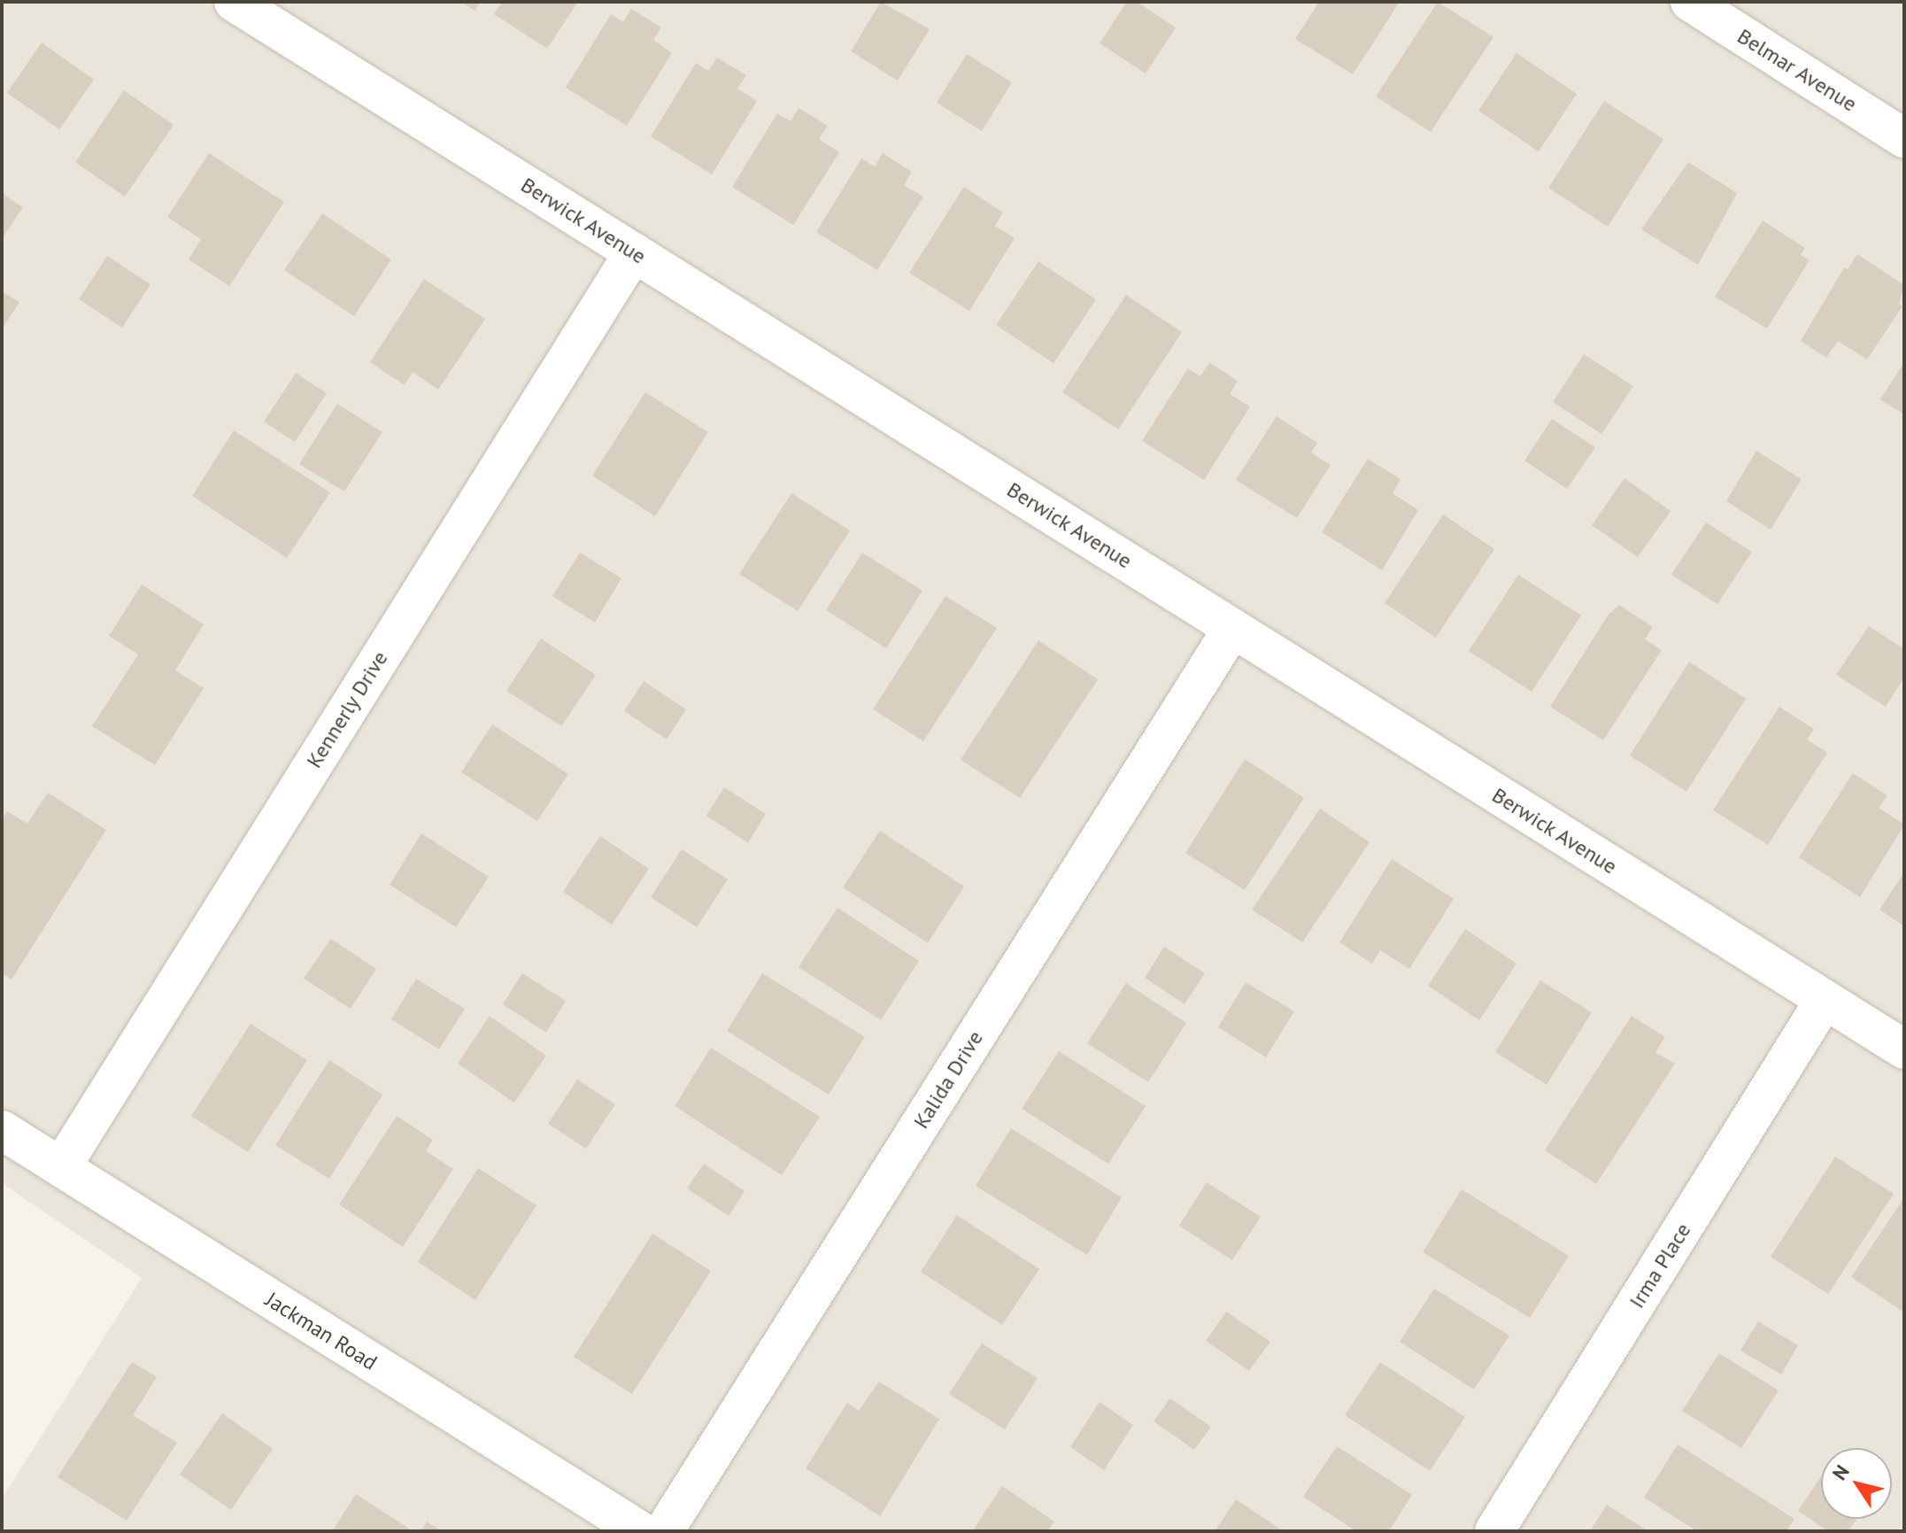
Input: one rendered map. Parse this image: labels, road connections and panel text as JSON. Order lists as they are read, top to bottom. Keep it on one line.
{"streets":{"street":["Belmar Avenue","Berwick Avenue","Kennerly Drive","Kalida Drive","Irma Place","Jackman Road"]},"crossings":[["Berwick Avenue","Kennerly Drive"],["Berwick Avenue","Kalida Drive"],["Berwick Avenue","Irma Place"],["Kennerly Drive","Jackman Road"]],"north":"top left"}
